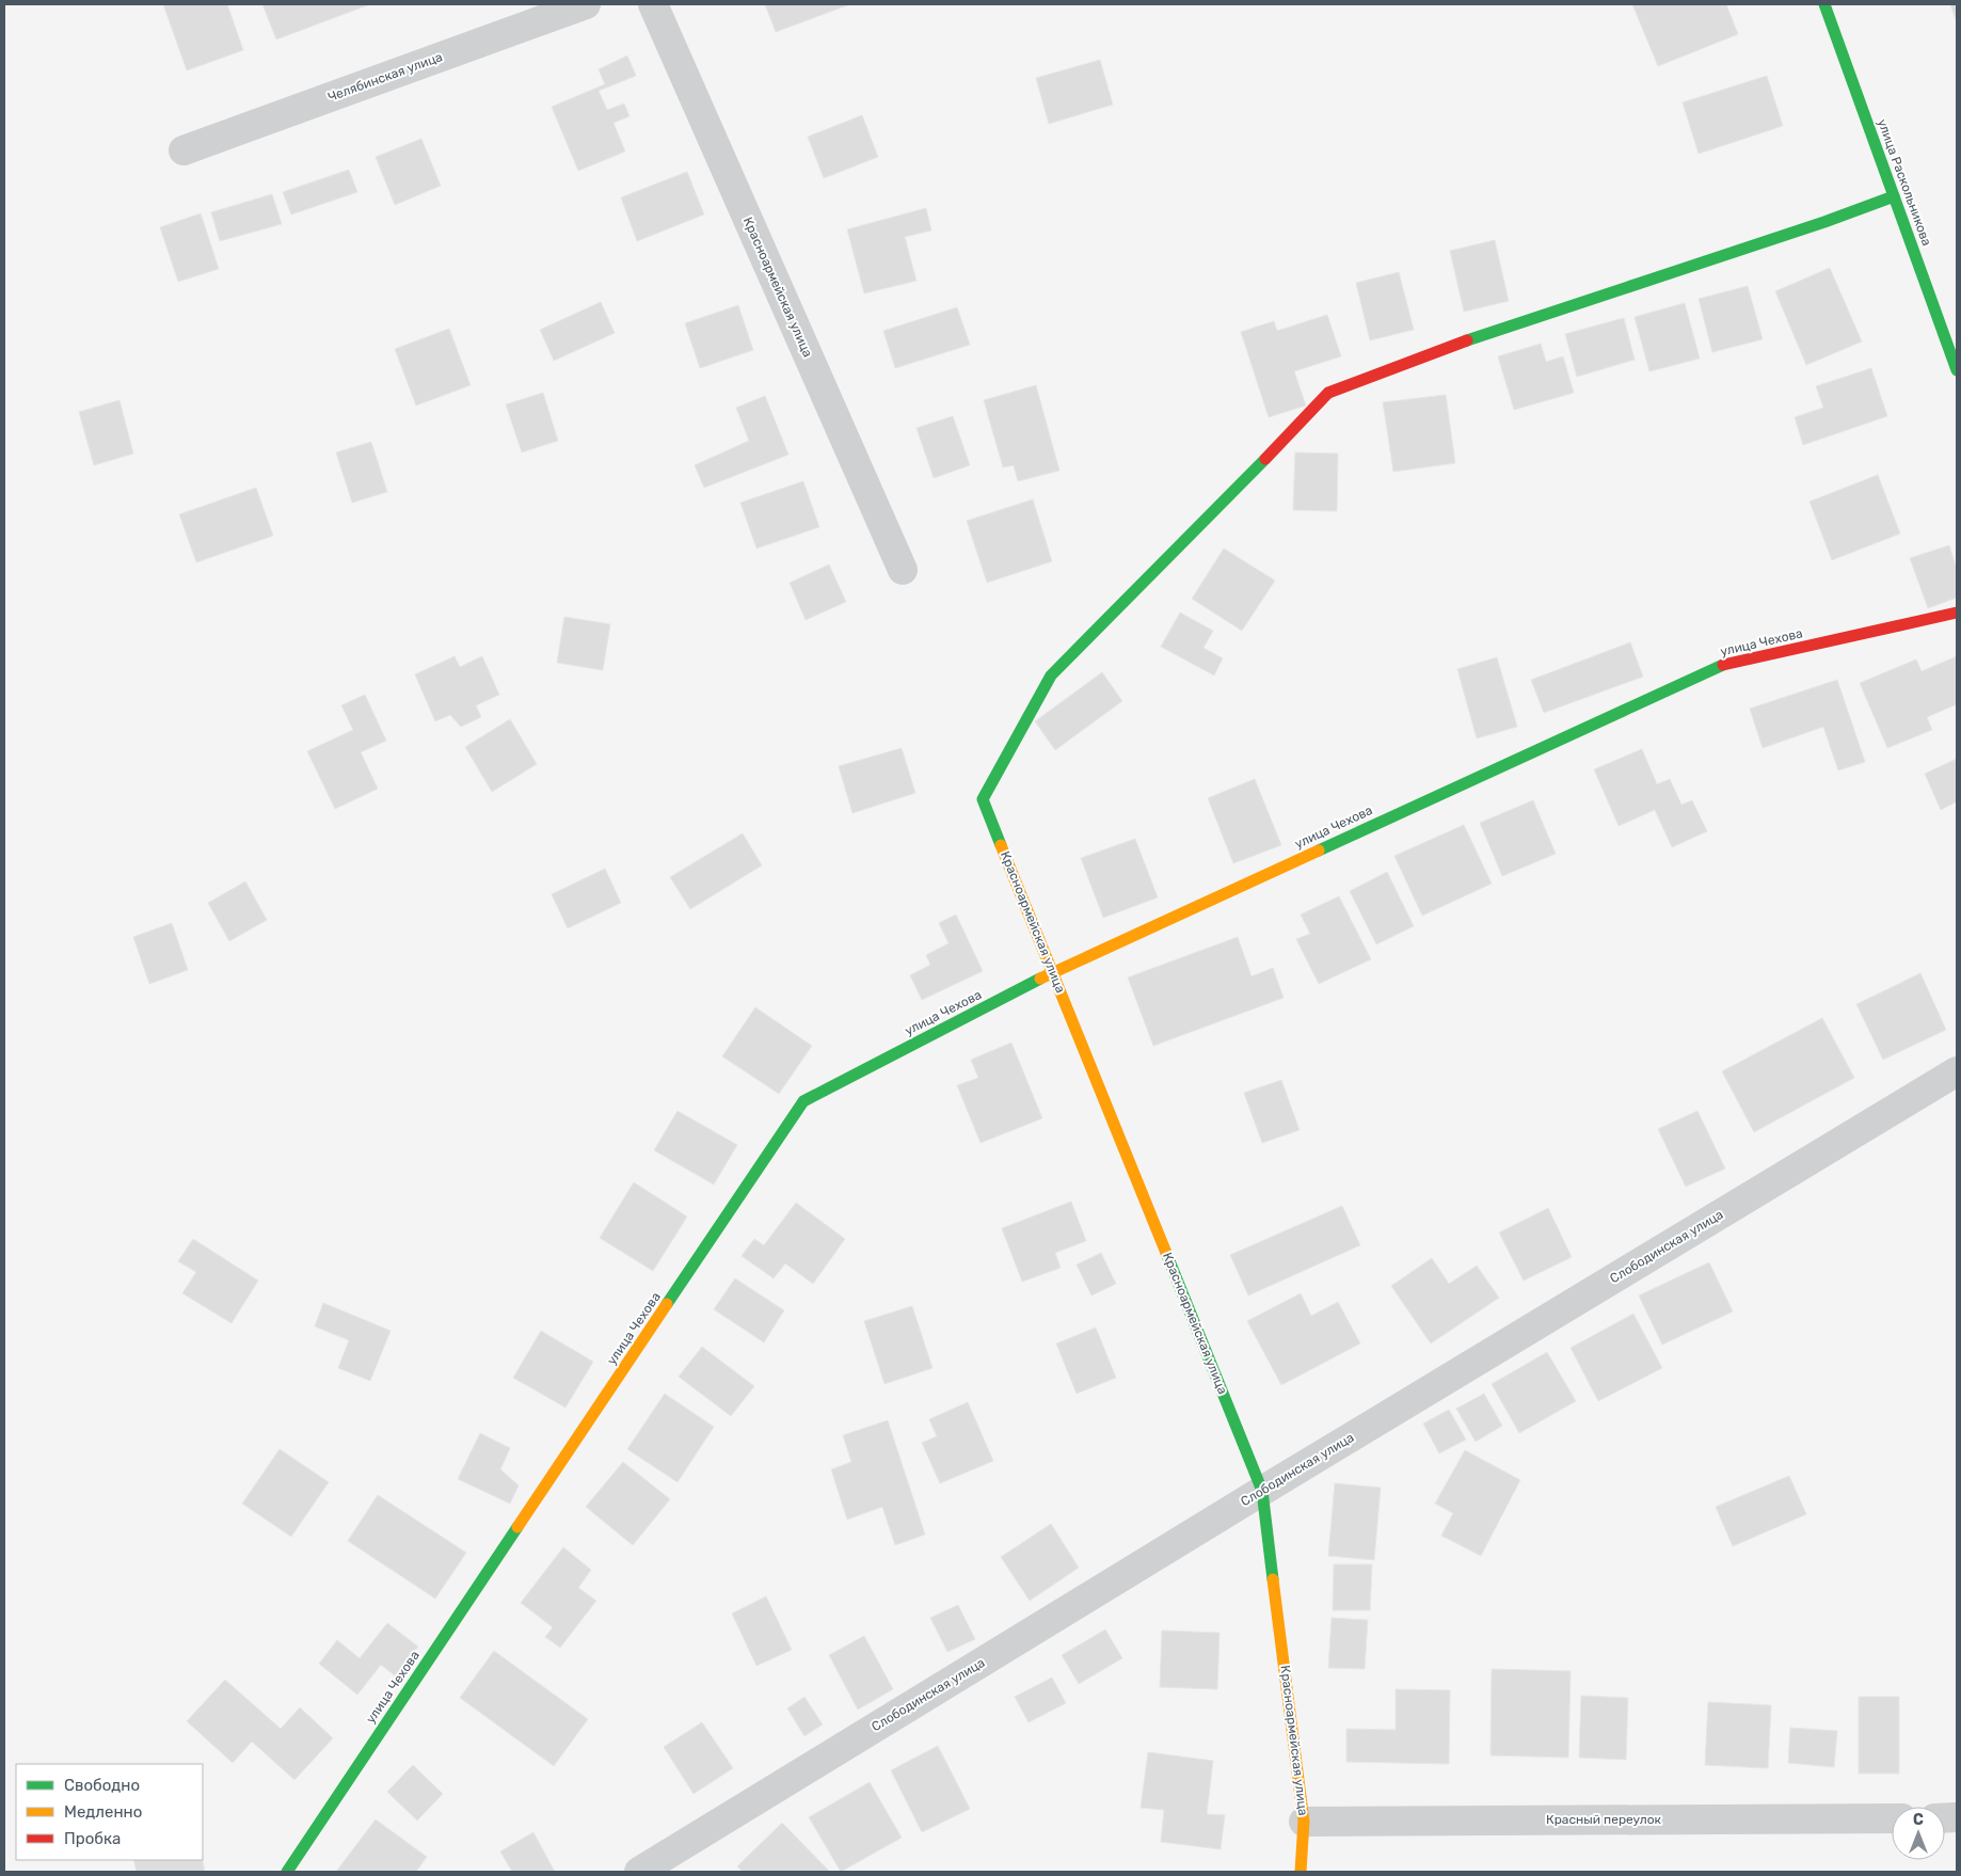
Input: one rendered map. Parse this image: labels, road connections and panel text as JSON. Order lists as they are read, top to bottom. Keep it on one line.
{"streets":{"street":["Челябинская улица","улица Раскольникова","Красноармейская улица","улица Чехова","Слободинская улица","Красный переулок"]},"crossings":[["улица Раскольникова","Красноармейская улица"],["Красноармейская улица","улица Чехова"],["Красноармейская улица","Слободинская улица"],["Красноармейская улица","Красный переулок"]],"legend":["Свободно","Медленно","Пробка"],"north":"top"}
